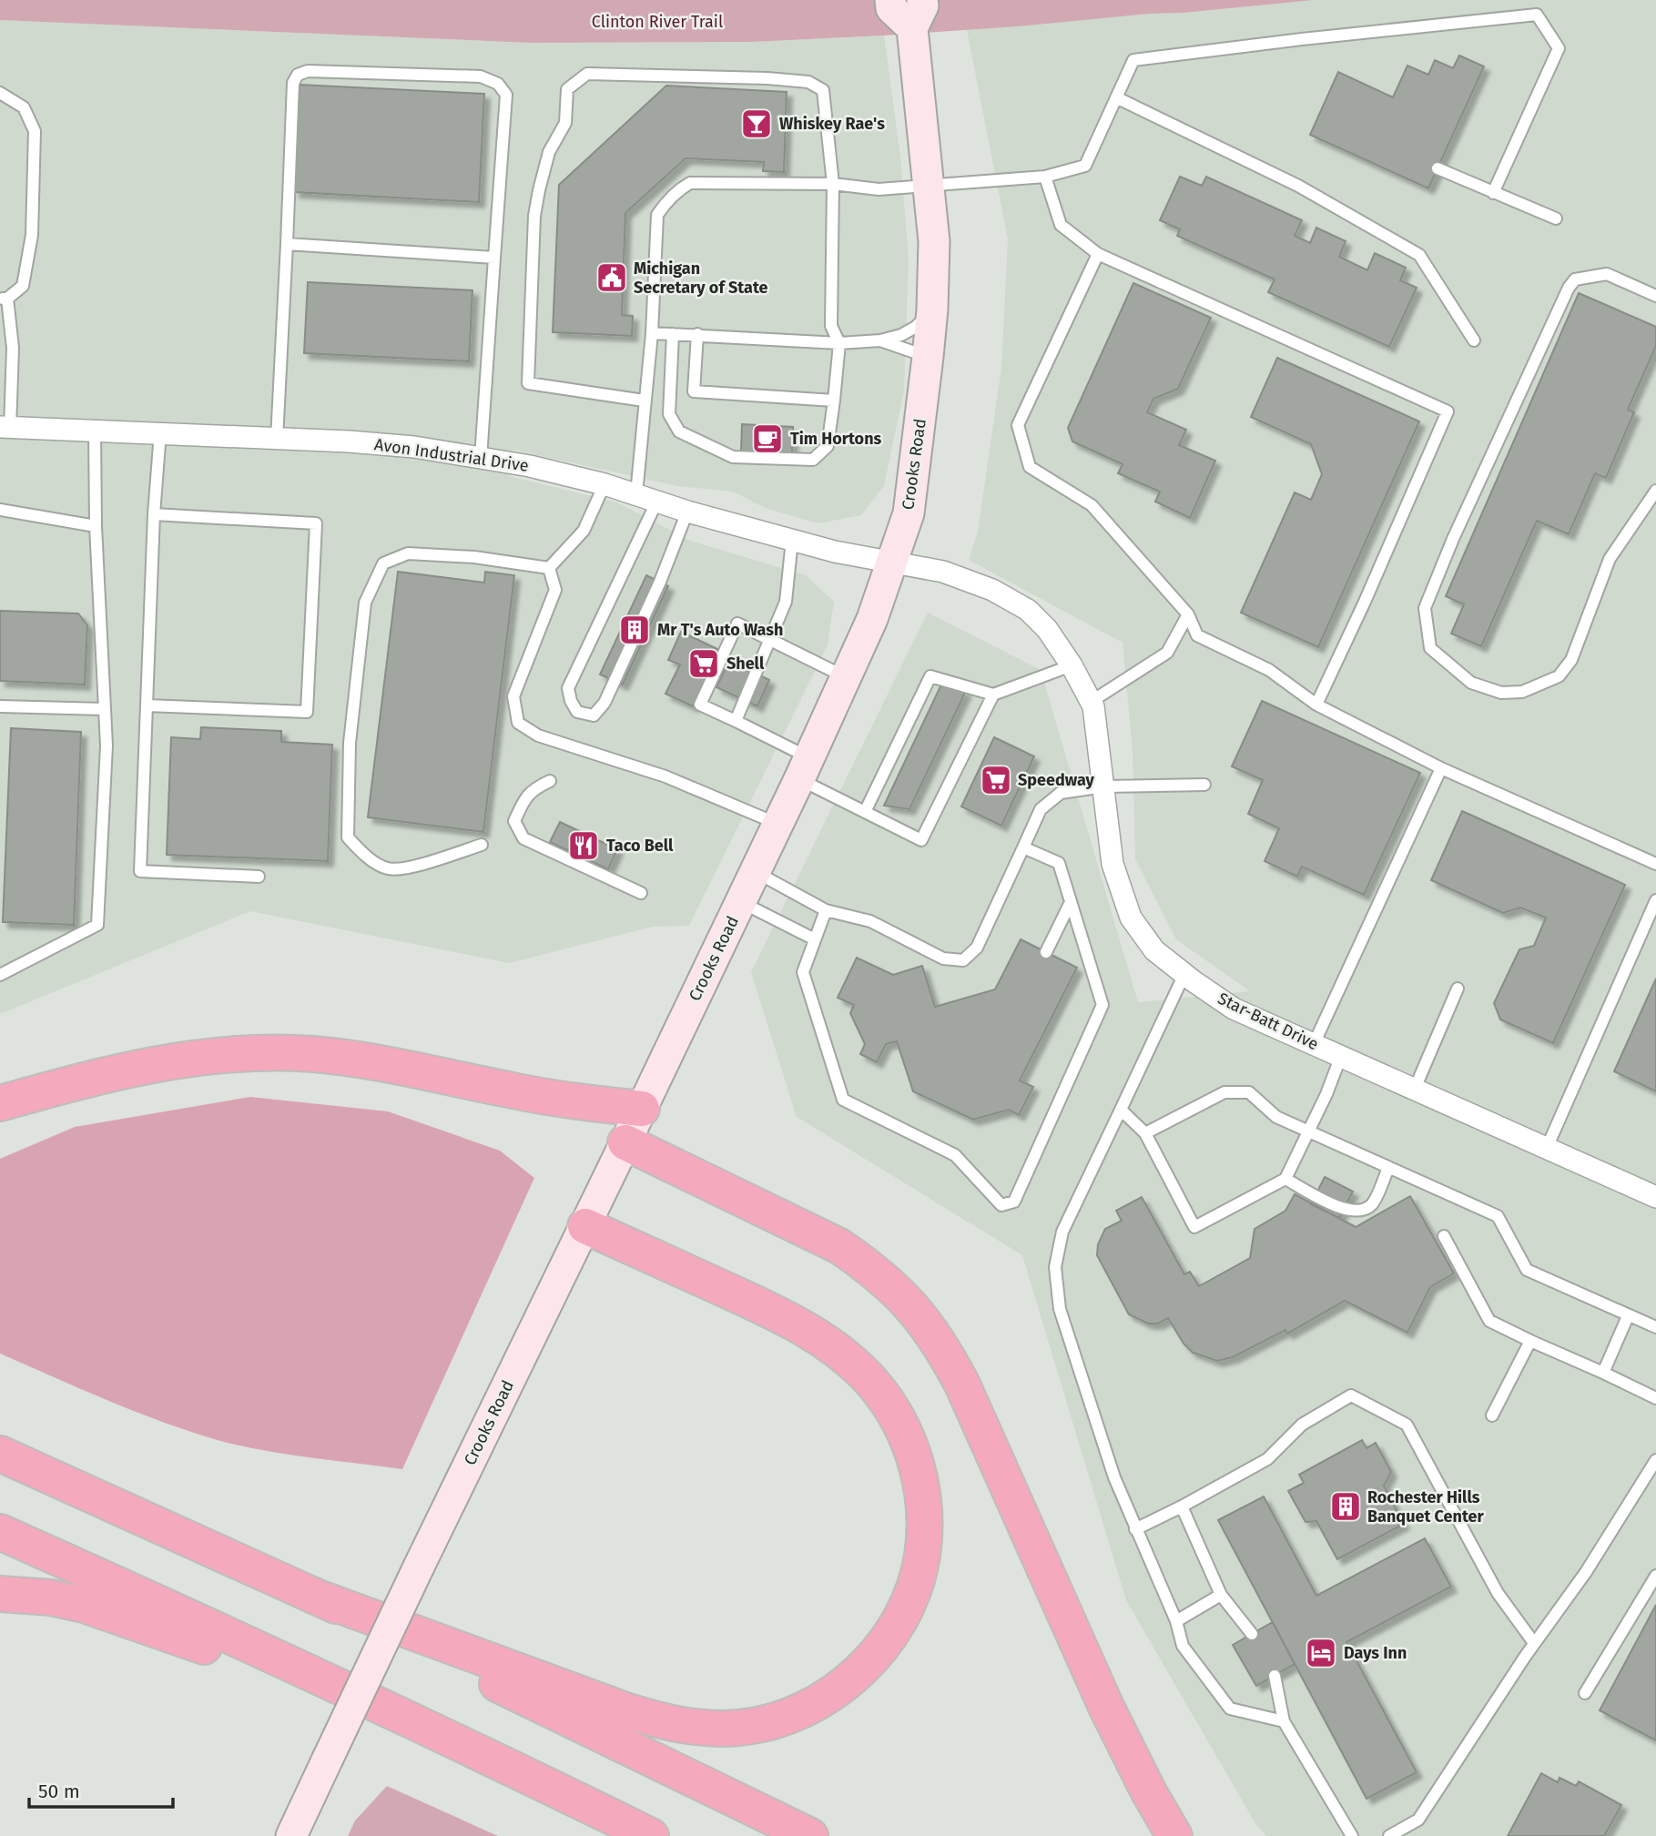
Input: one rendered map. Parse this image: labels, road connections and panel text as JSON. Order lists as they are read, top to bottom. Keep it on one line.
{"streets":{"main road":["Crooks Road"],"street":["Avon Industrial Drive","Star-Batt Drive"]},"crossings":[["Avon Industrial Drive","Crooks Road"],["Avon Industrial Drive","Star-Batt Drive"],["Crooks Road","Star-Batt Drive"]],"parks":["Clinton River Trail"],"places":{"bar":["Whiskey Rae's"],"public building":["Michigan Secretary of State"],"cafe":["Tim Hortons"],"building":["Mr T's Auto Wash","Rochester Hills Banquet Center"],"supermarket":["Shell","Speedway"],"restaurant":["Taco Bell"],"hotel":["Days Inn"]},"scale_bar":"50 m"}
